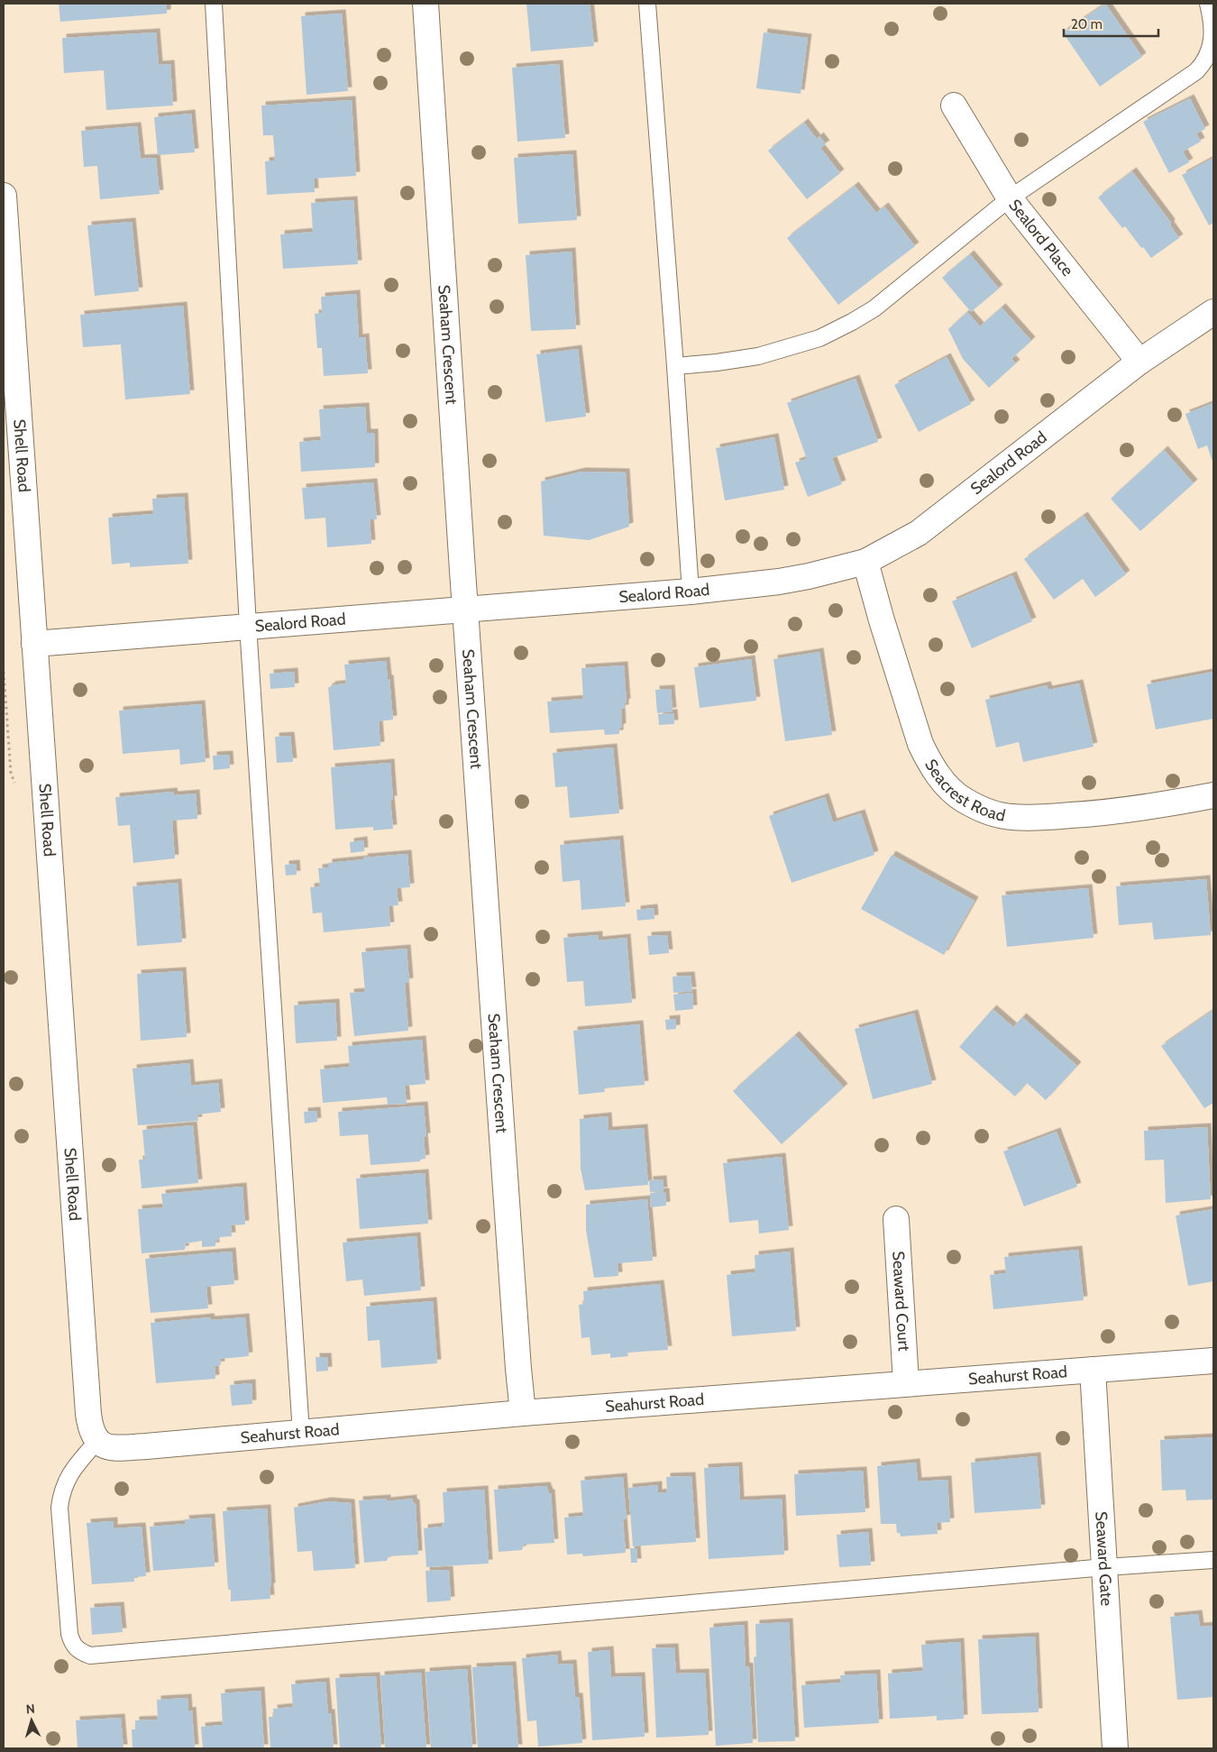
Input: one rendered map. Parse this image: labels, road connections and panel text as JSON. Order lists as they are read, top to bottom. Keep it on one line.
{"streets":{"street":["Sealord Place","Seaham Crescent","Shell Road","Sealord Road","Seacrest Road","Seaward Court","Seahurst Road","Seaward Gate"]},"crossings":[["Sealord Place","Sealord Road"],["Seaham Crescent","Sealord Road"],["Seaham Crescent","Seahurst Road"],["Shell Road","Sealord Road"],["Shell Road","Seahurst Road"],["Sealord Road","Seacrest Road"],["Seaward Court","Seahurst Road"],["Seahurst Road","Seaward Gate"]],"scale_bar":"20 m","north":"top"}
